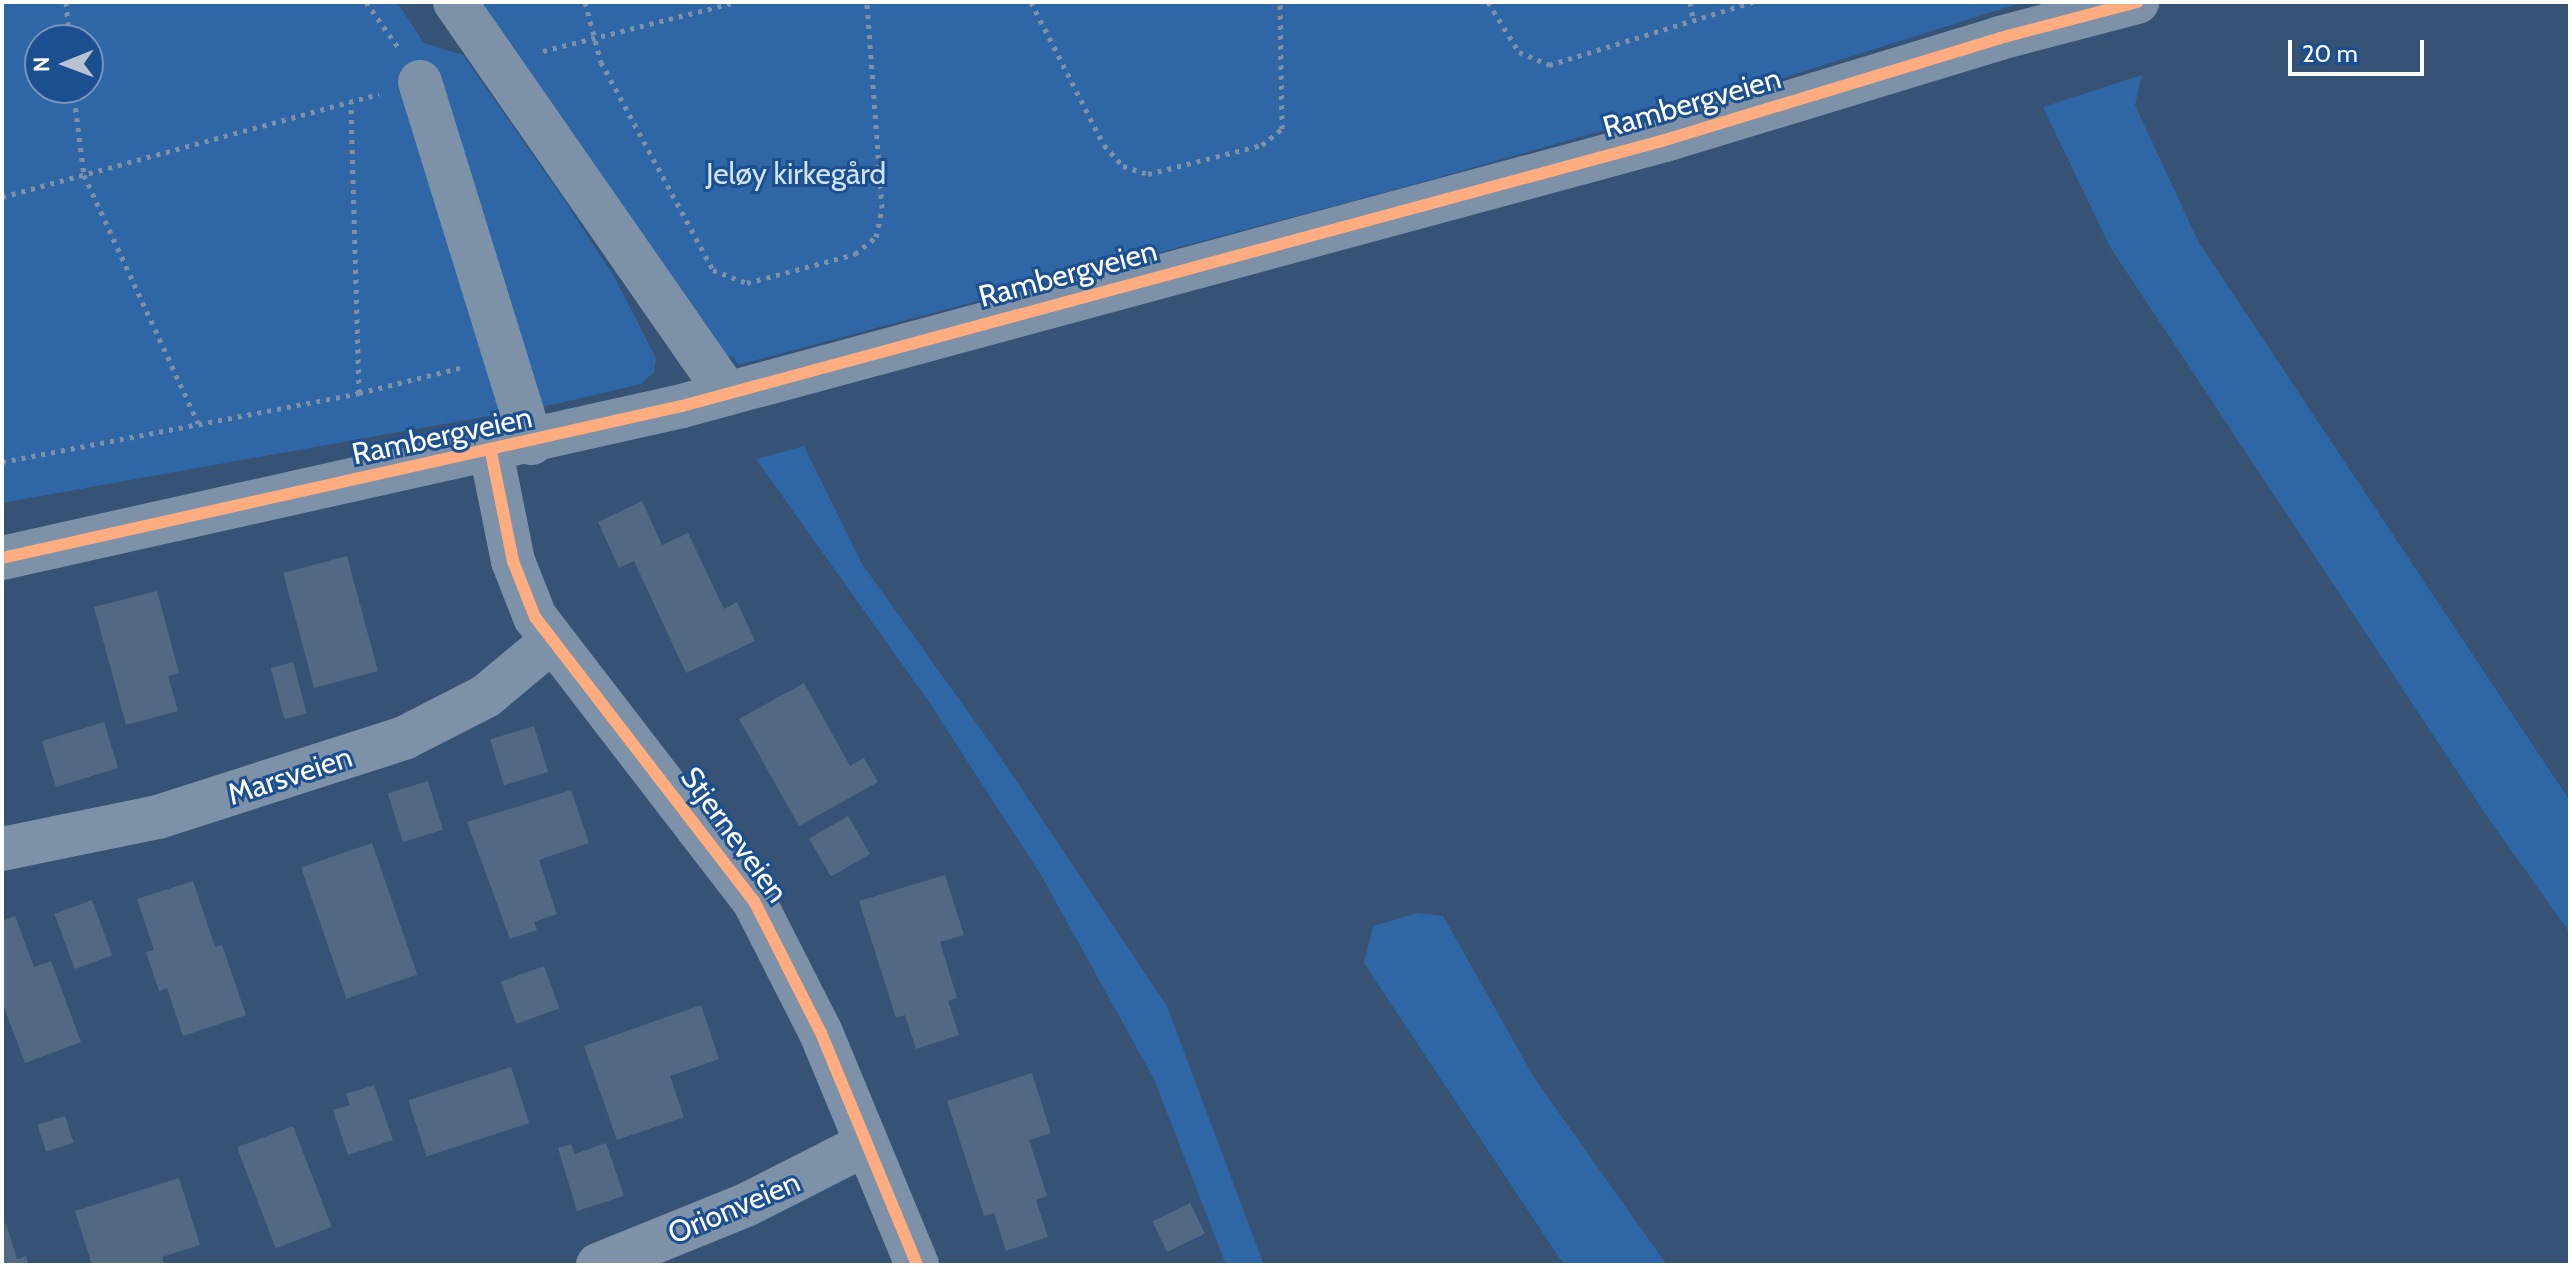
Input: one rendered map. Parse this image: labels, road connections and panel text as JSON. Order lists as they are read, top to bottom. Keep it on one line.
{"streets":{"street":["Rambergveien","Marsveien","Stjerneveien","Orionveien"]},"crossings":[["Rambergveien","Stjerneveien"],["Marsveien","Stjerneveien"],["Stjerneveien","Orionveien"]],"parks":["Jeløy kirkegård"],"scale_bar":"20 m","north":"left"}
